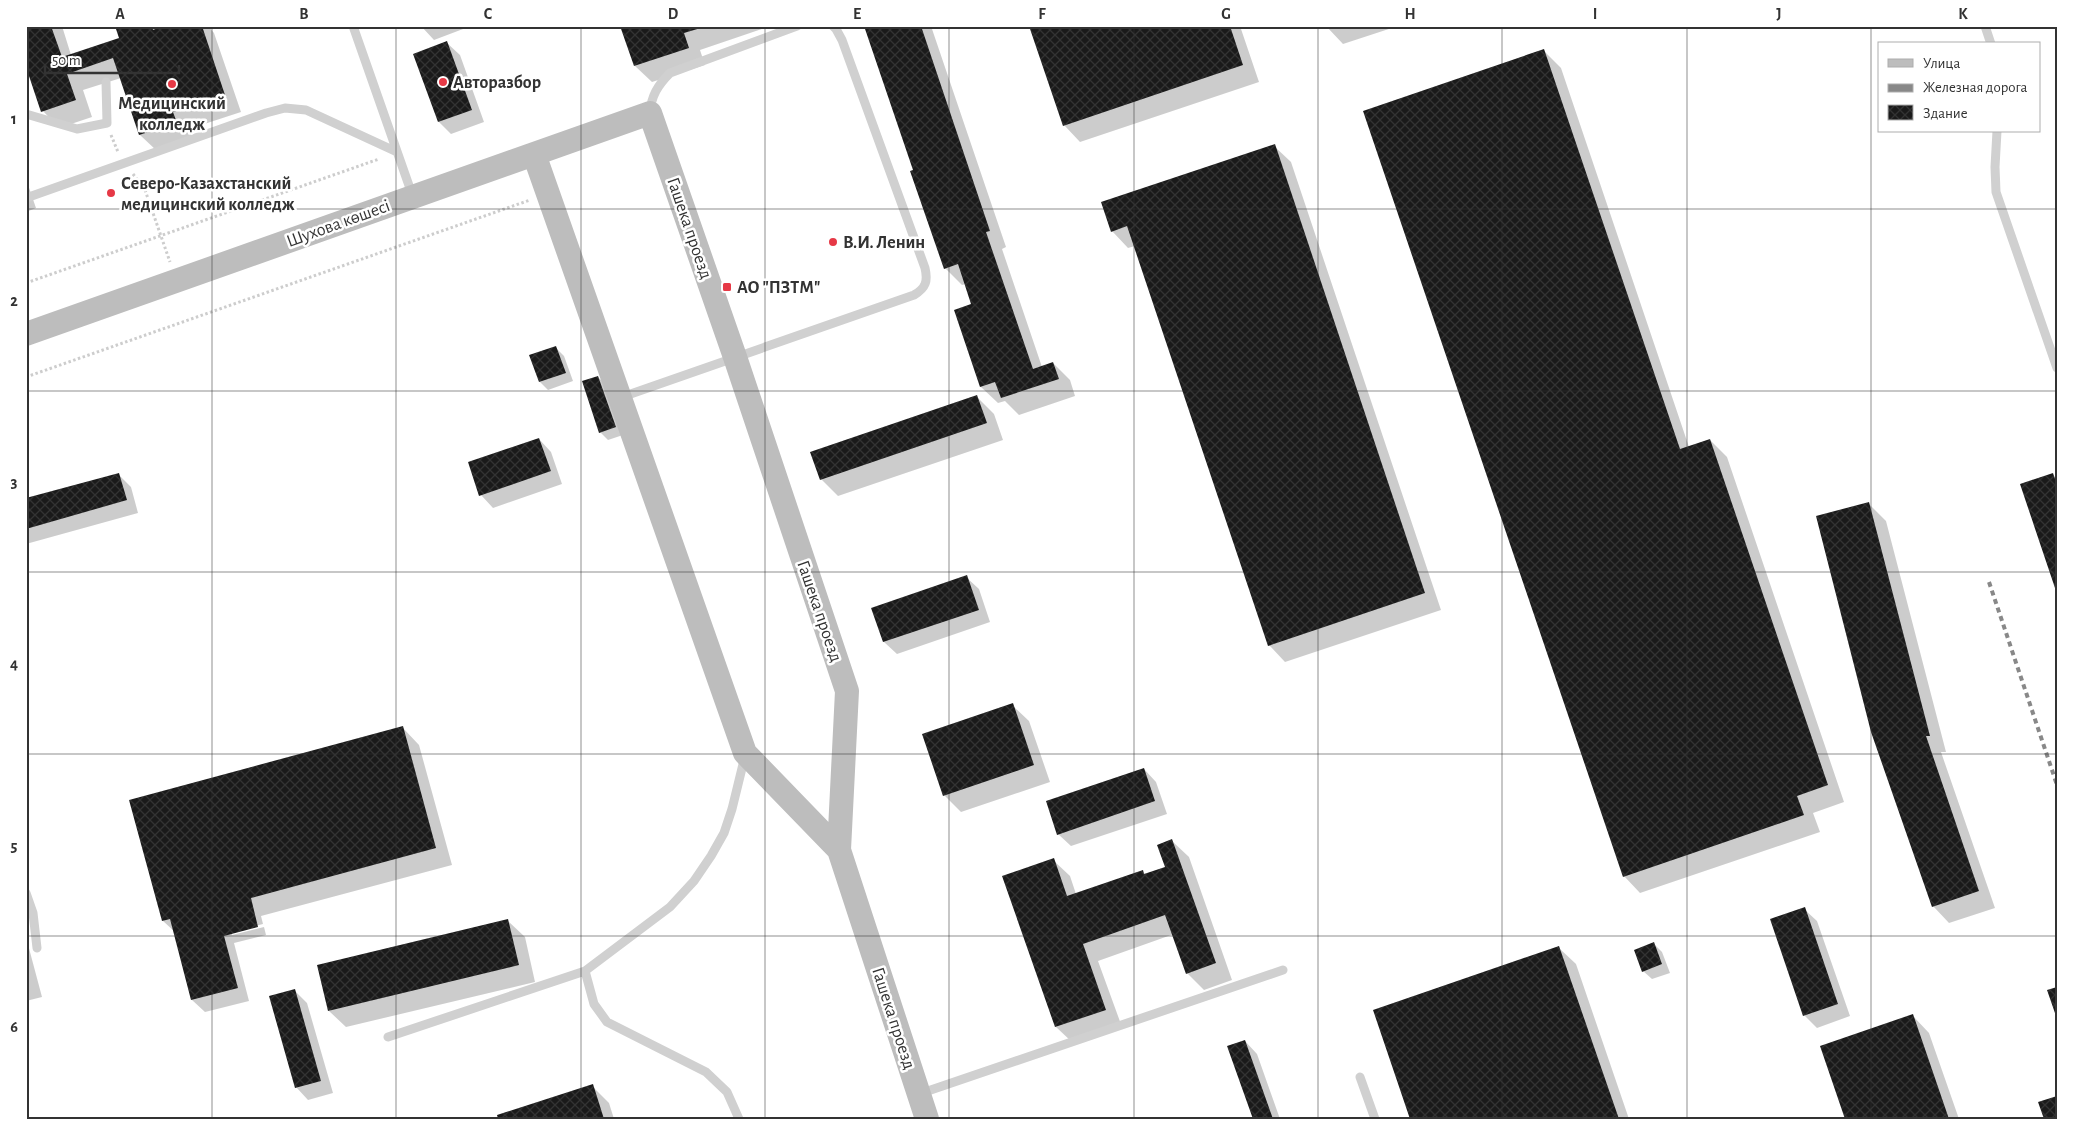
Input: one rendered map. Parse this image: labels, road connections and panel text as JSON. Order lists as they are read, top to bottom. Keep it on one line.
{"streets":{"street":["Шухова көшесі","Гашека проезд"]},"crossings":[["Шухова көшесі","Гашека проезд"]],"places":{"other":["Авторазбор","Медицинский колледж","Северо-Казахстанский медицинский колледж","В.И. Ленин"],"transit":["АО \"ПЗТМ\""]},"legend":["Улица","Железная дорога","Здание"],"scale_bar":"50 m","grid":{"columns":["A","B","C","D","E","F","G","H","I","J","K"],"rows":["1","2","3","4","5","6"]}}
